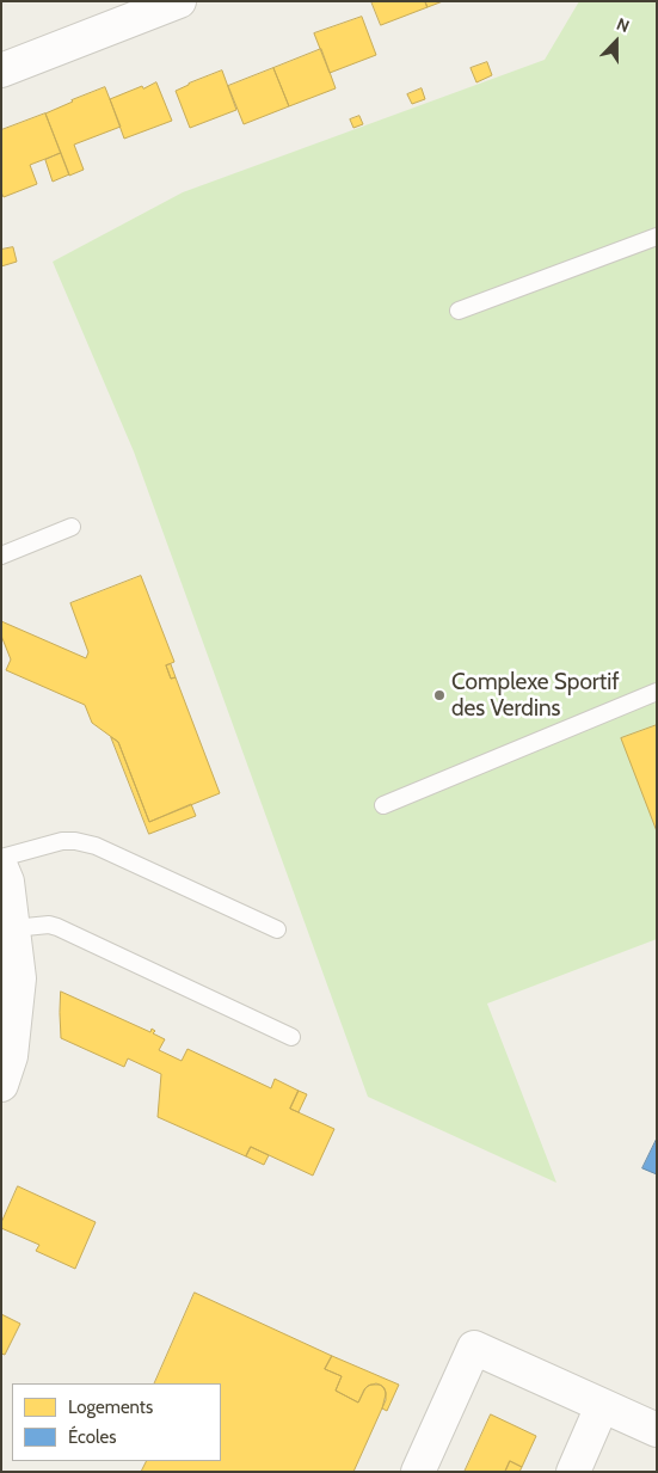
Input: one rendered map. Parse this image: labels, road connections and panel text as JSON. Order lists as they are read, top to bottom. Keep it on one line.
{"places":["Complexe Sportif des Verdins"],"legend":["Logements","Écoles"],"north":"top"}
